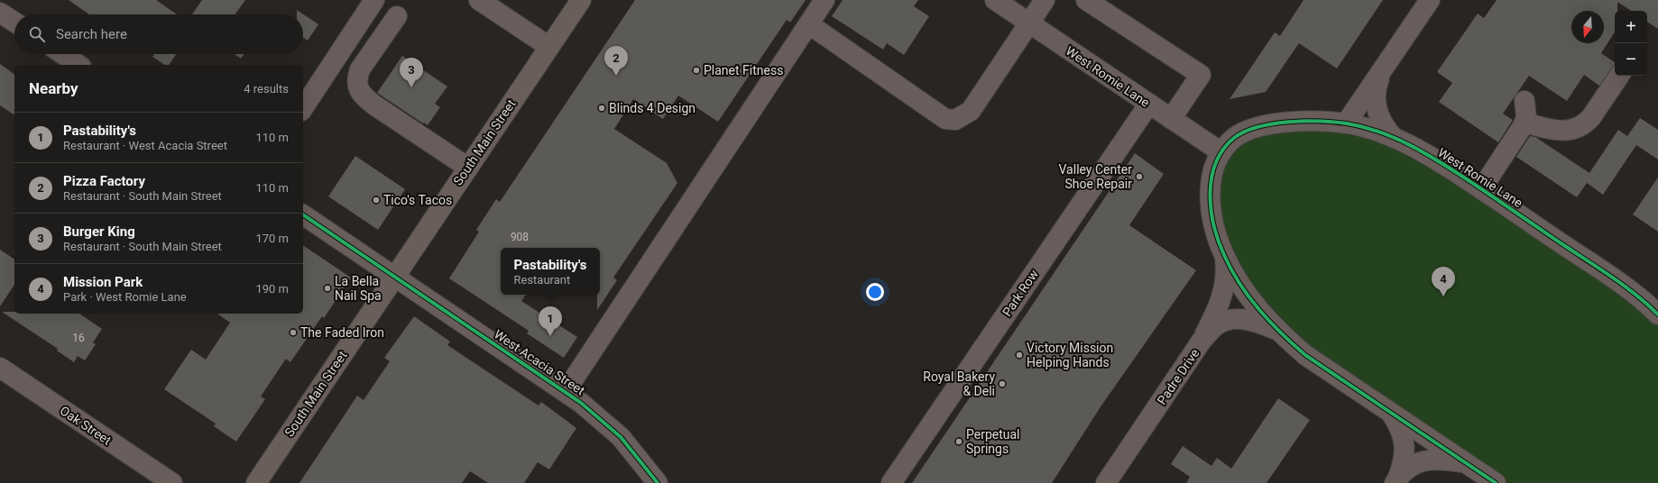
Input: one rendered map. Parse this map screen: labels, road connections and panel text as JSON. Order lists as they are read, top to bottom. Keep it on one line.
{"streets":{"main road":["South Main Street"],"street":["West Romie Lane","Park Row","West Acacia Street","Padre Drive","Oak Street"]},"crossings":[["West Romie Lane","Park Row"],["West Romie Lane","Padre Drive"],["South Main Street","West Acacia Street"]],"places":["Planet Fitness","Blinds 4 Design","Valley Center Shoe Repair","Tico's Tacos","La Bella Nail Spa","The Faded Iron","Victory Mission Helping Hands","Royal Bakery & Deli","Perpetual Springs"],"house_numbers":["908","16"],"north":"bottom","page":{"map_buttons":["+","−"],"search":"Search here","pins":["2","3","4","1"],"heading":["Nearby","4 results"],"list":[{"mark":"1","name":"Pastability's","note":"Restaurant · West Acacia Street","value":"110 m"},{"mark":"2","name":"Pizza Factory","note":"Restaurant · South Main Street","value":"110 m"},{"mark":"3","name":"Burger King","note":"Restaurant · South Main Street","value":"170 m"},{"mark":"4","name":"Mission Park","note":"Park · West Romie Lane","value":"190 m"}],"popup":["Pastability's","Restaurant"]}}
